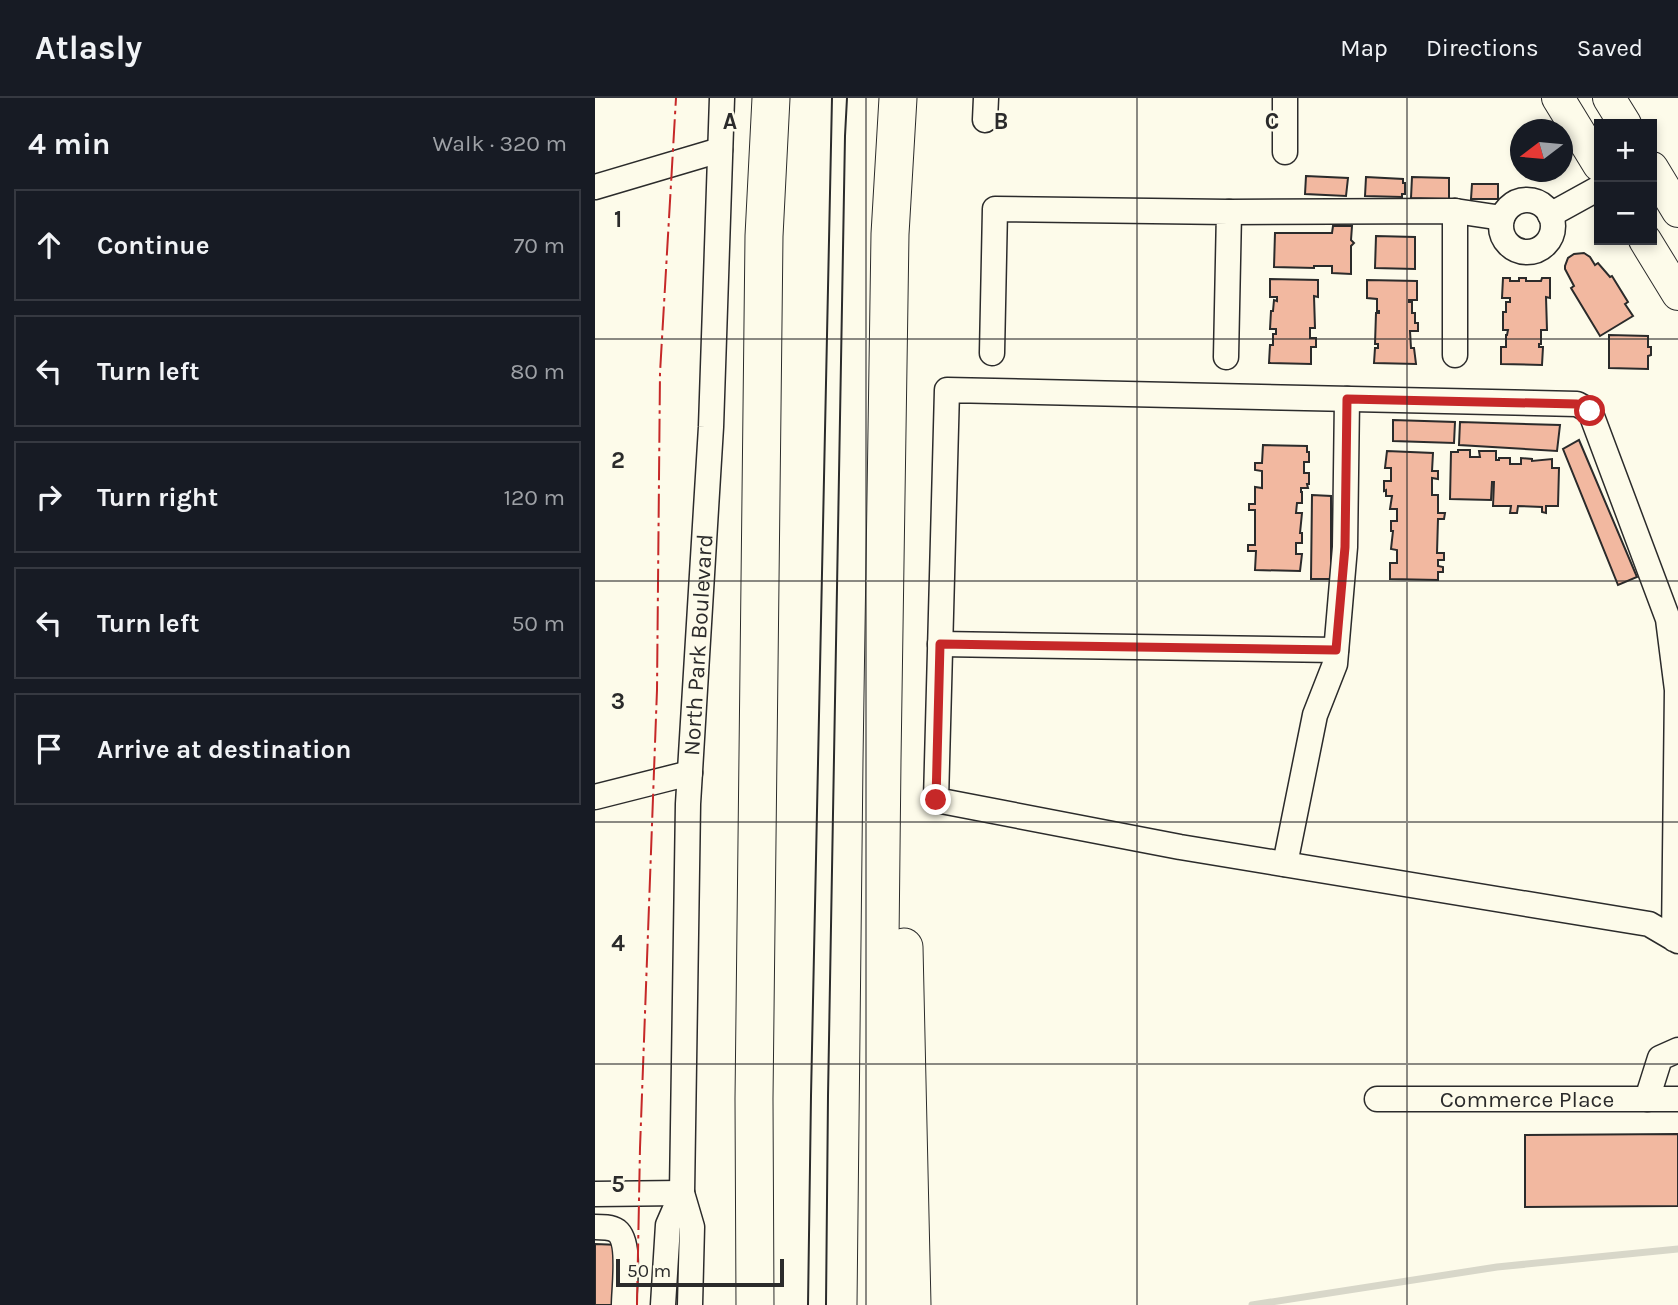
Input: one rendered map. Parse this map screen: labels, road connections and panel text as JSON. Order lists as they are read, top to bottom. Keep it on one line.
{"streets":{"street":["North Park Boulevard","Commerce Place"]},"scale_bar":"50 m","north":"left","page":{"header":"Atlasly","nav":["Map","Directions","Saved"],"heading":["4 min","Walk · 320 m"],"map_buttons":["+","−"],"list":[["Continue","70 m"],["Turn left","80 m"],["Turn right","120 m"],["Turn left","50 m"],"Arrive at destination"],"scale":"50 m"},"grid":{"columns":["A","B","C"],"rows":["1","2","3","4","5"]}}
